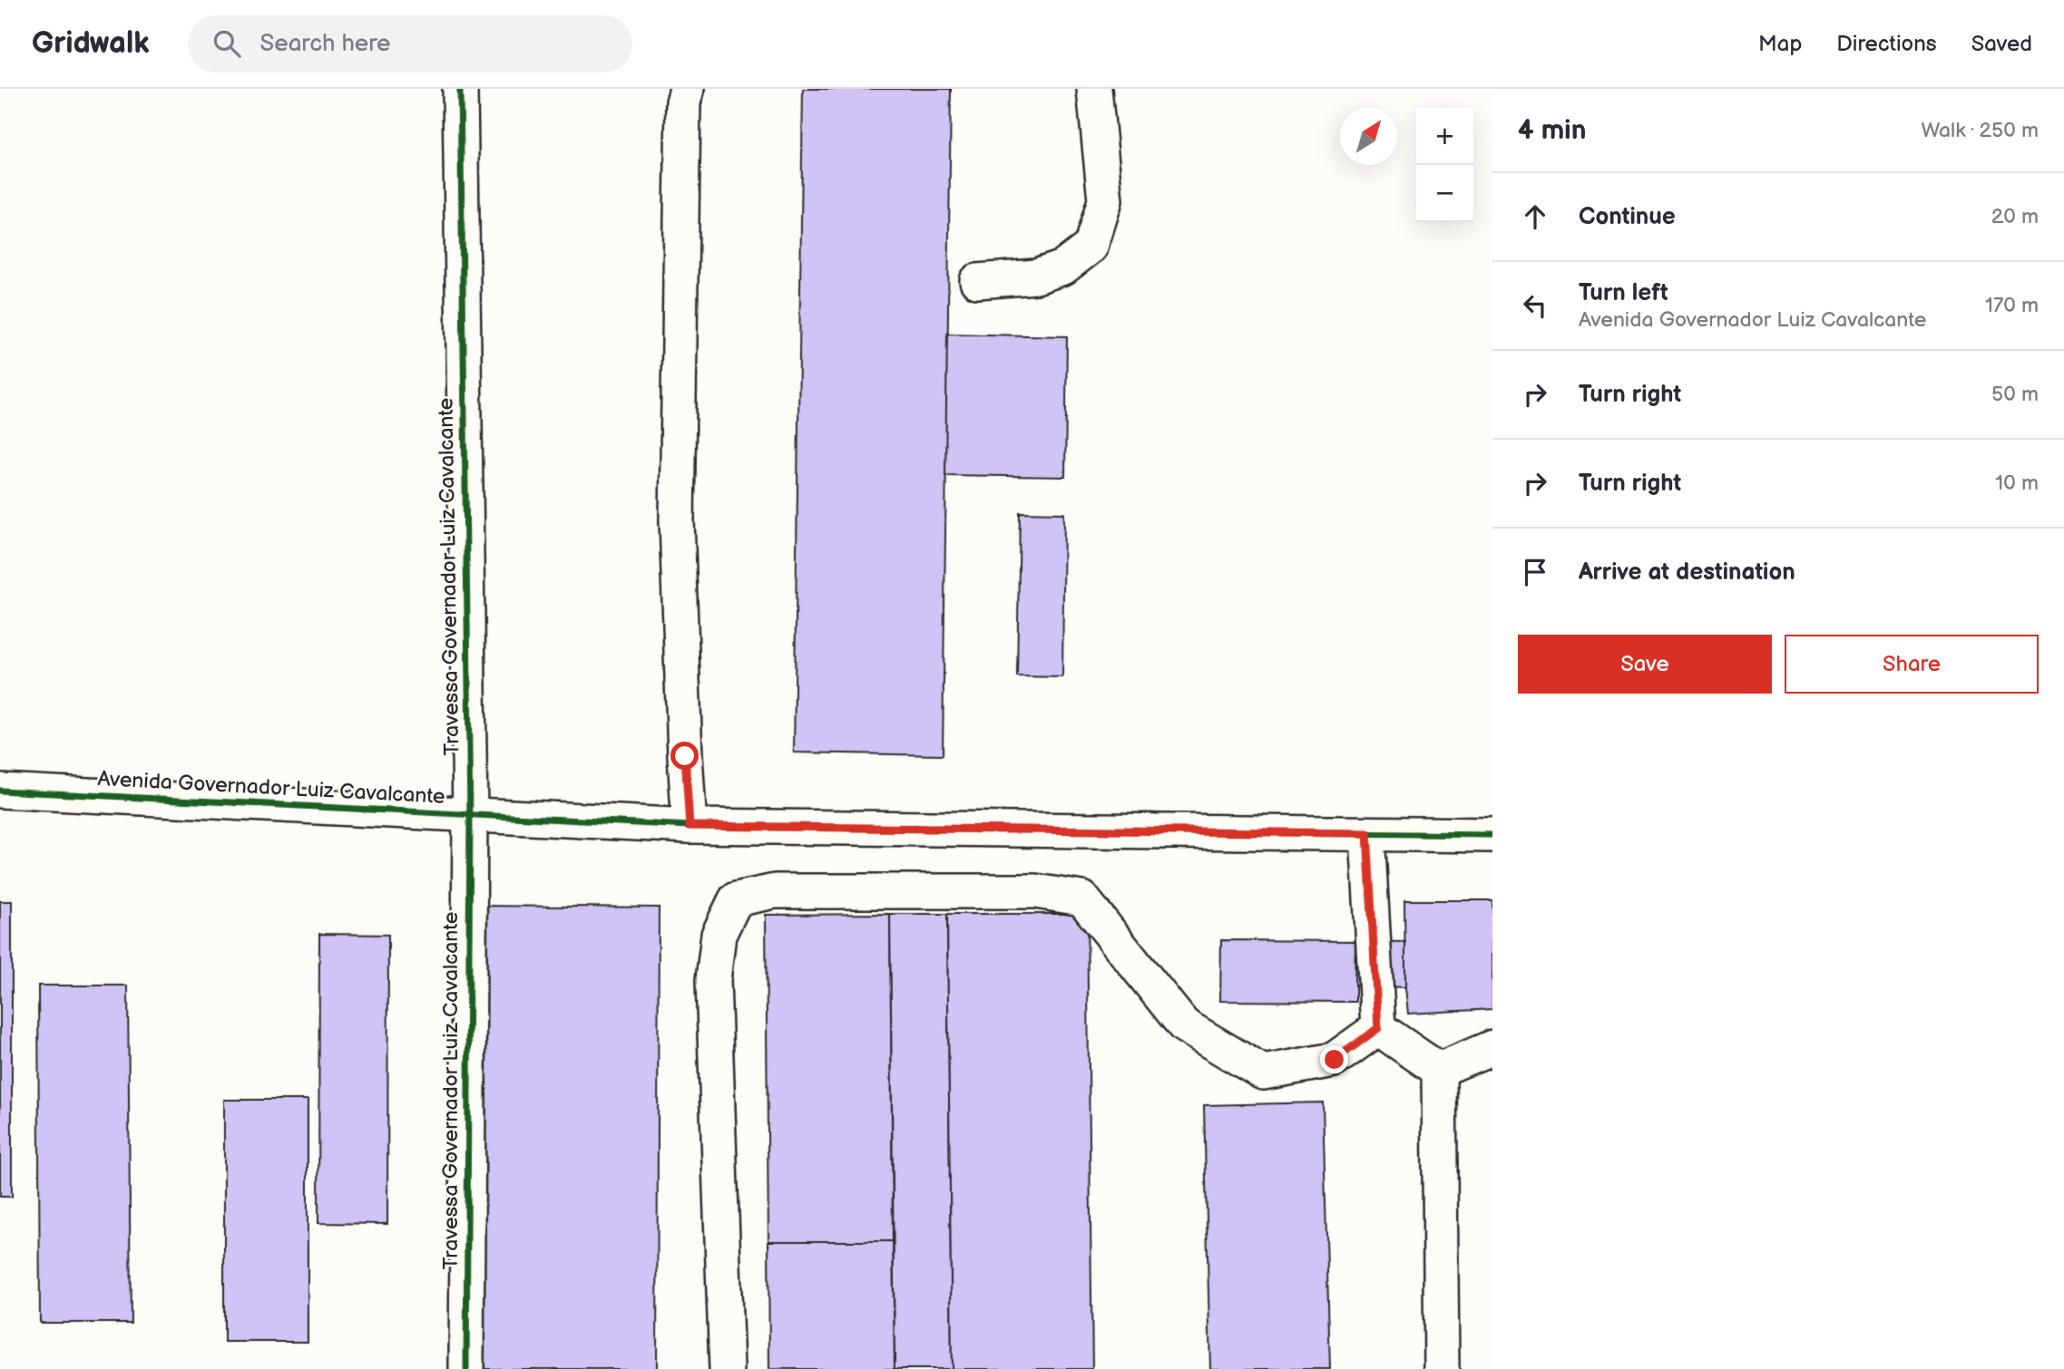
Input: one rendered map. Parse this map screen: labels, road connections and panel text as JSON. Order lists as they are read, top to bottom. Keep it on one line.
{"streets":{"street":["Travessa Governador Luiz Cavalcante","Avenida Governador Luiz Cavalcante"]},"crossings":[["Travessa Governador Luiz Cavalcante","Avenida Governador Luiz Cavalcante"]],"north":"top right","page":{"header":"Gridwalk","search":"Search here","nav":["Map","Directions","Saved"],"heading":["4 min","Walk · 250 m"],"map_buttons":["+","−"],"list":[["Continue","20 m"],["Turn left","Avenida Governador Luiz Cavalcante","170 m"],["Turn right","50 m"],["Turn right","10 m"],"Arrive at destination"],"buttons":["Save","Share"]}}
